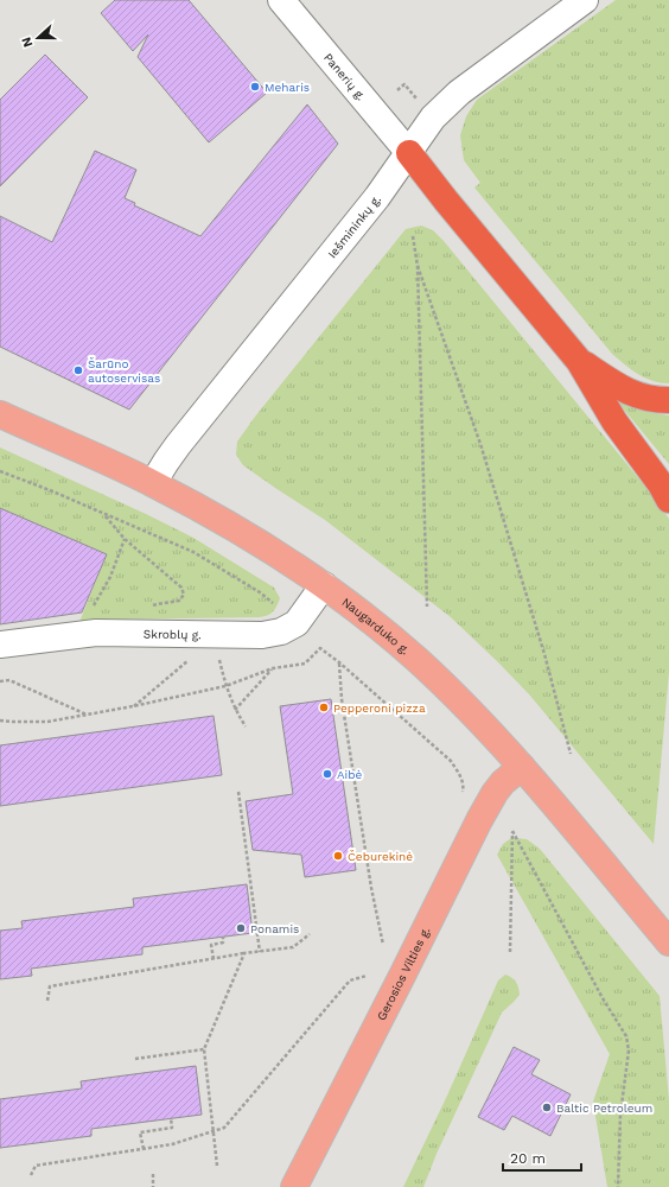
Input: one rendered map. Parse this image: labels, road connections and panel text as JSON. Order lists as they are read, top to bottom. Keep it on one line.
{"streets":{"main road":["Naugarduko g.","Gerosios Vilties g."],"street":["Panerių g.","Iešmininkų g.","Skroblų g."]},"crossings":[["Panerių g.","Iešmininkų g."],["Iešmininkų g.","Naugarduko g."],["Naugarduko g.","Skroblų g."],["Naugarduko g.","Gerosios Vilties g."]],"places":["Meharis","Šarūno autoservisas","Pepperoni pizza","Aibė","Čeburekinė","Ponamis","Baltic Petroleum"],"scale_bar":"20 m","north":"left"}
